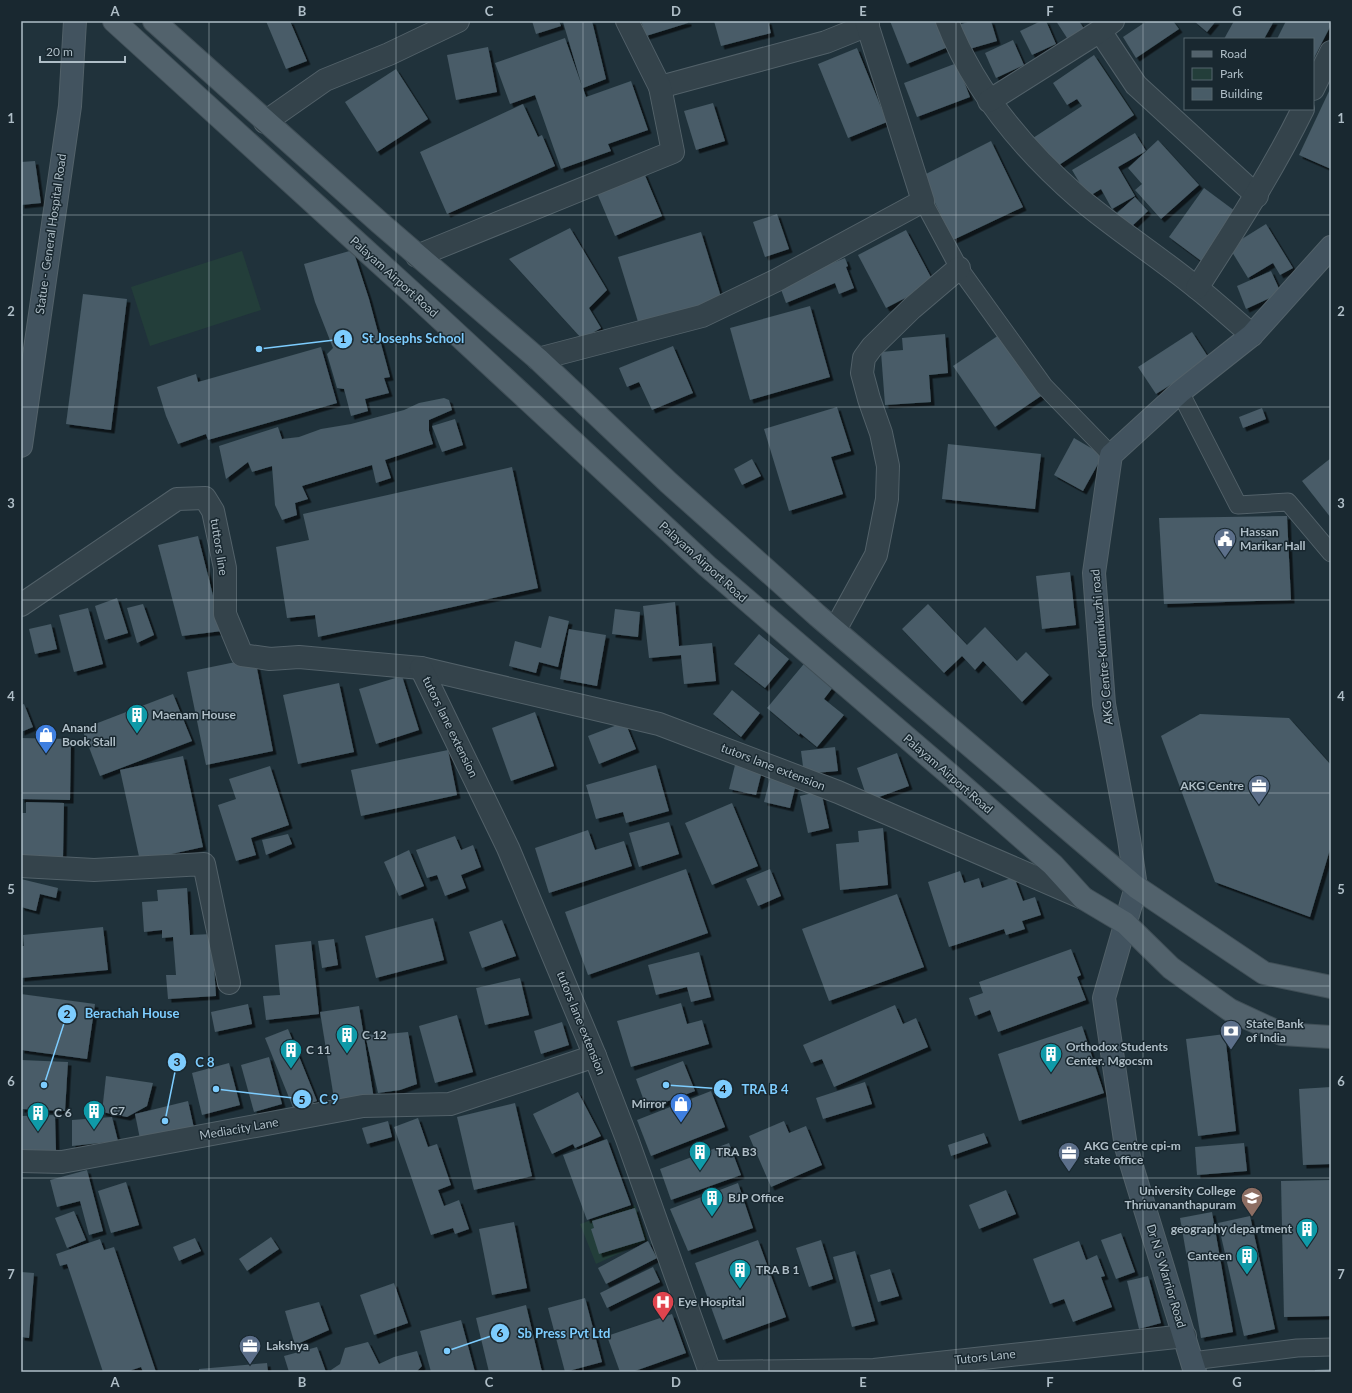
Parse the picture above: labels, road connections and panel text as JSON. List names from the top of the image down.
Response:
{
  "streets": {
    "main road": ["Palayam Airport Road"],
    "street": [
      "Statue - General Hospital Road",
      "tuttors line",
      "AKG Centre-Kunnukuzhi road",
      "tutors lane extension",
      "Mediacity Lane",
      "Dr N S Warrior Road",
      "Tutors Lane"
    ]
  },
  "crossings": [
    ["Palayam Airport Road", "AKG Centre-Kunnukuzhi road"],
    ["Palayam Airport Road", "tutors lane extension"],
    ["Palayam Airport Road", "Dr N S Warrior Road"],
    ["tuttors line", "tutors lane extension"],
    ["AKG Centre-Kunnukuzhi road", "Dr N S Warrior Road"],
    ["tutors lane extension", "Mediacity Lane"],
    ["tutors lane extension", "Tutors Lane"],
    ["Dr N S Warrior Road", "Tutors Lane"]
  ],
  "places": {
    "other": [
      "St Josephs School",
      "Berachah House",
      "TRA B 4",
      "C 9",
      "C 8",
      "Sb Press Pvt Ltd"
    ],
    "public building": ["Hassan Marikar Hall"],
    "building": [
      "Maenam House",
      "C 12",
      "C 11",
      "Orthodox Students Center. Mgocsm",
      "C7",
      "C 6",
      "TRA B3",
      "BJP Office",
      "geography department",
      "Canteen",
      "TRA B 1"
    ],
    "shop": ["Anand Book Stall", "Mirror"],
    "office": ["AKG Centre", "AKG Centre cpi-m state office", "Lakshya"],
    "bank": ["State Bank of India"],
    "school or university": ["University College Thriuvananthapuram"],
    "hospital": ["Eye Hospital"]
  },
  "legend": ["Road", "Park", "Building"],
  "scale_bar": "20 m",
  "grid": {
    "columns": [
      "A",
      "B",
      "C",
      "D",
      "E",
      "F",
      "G"
    ],
    "rows": [
      "1",
      "2",
      "3",
      "4",
      "5",
      "6",
      "7"
    ]
  }
}
